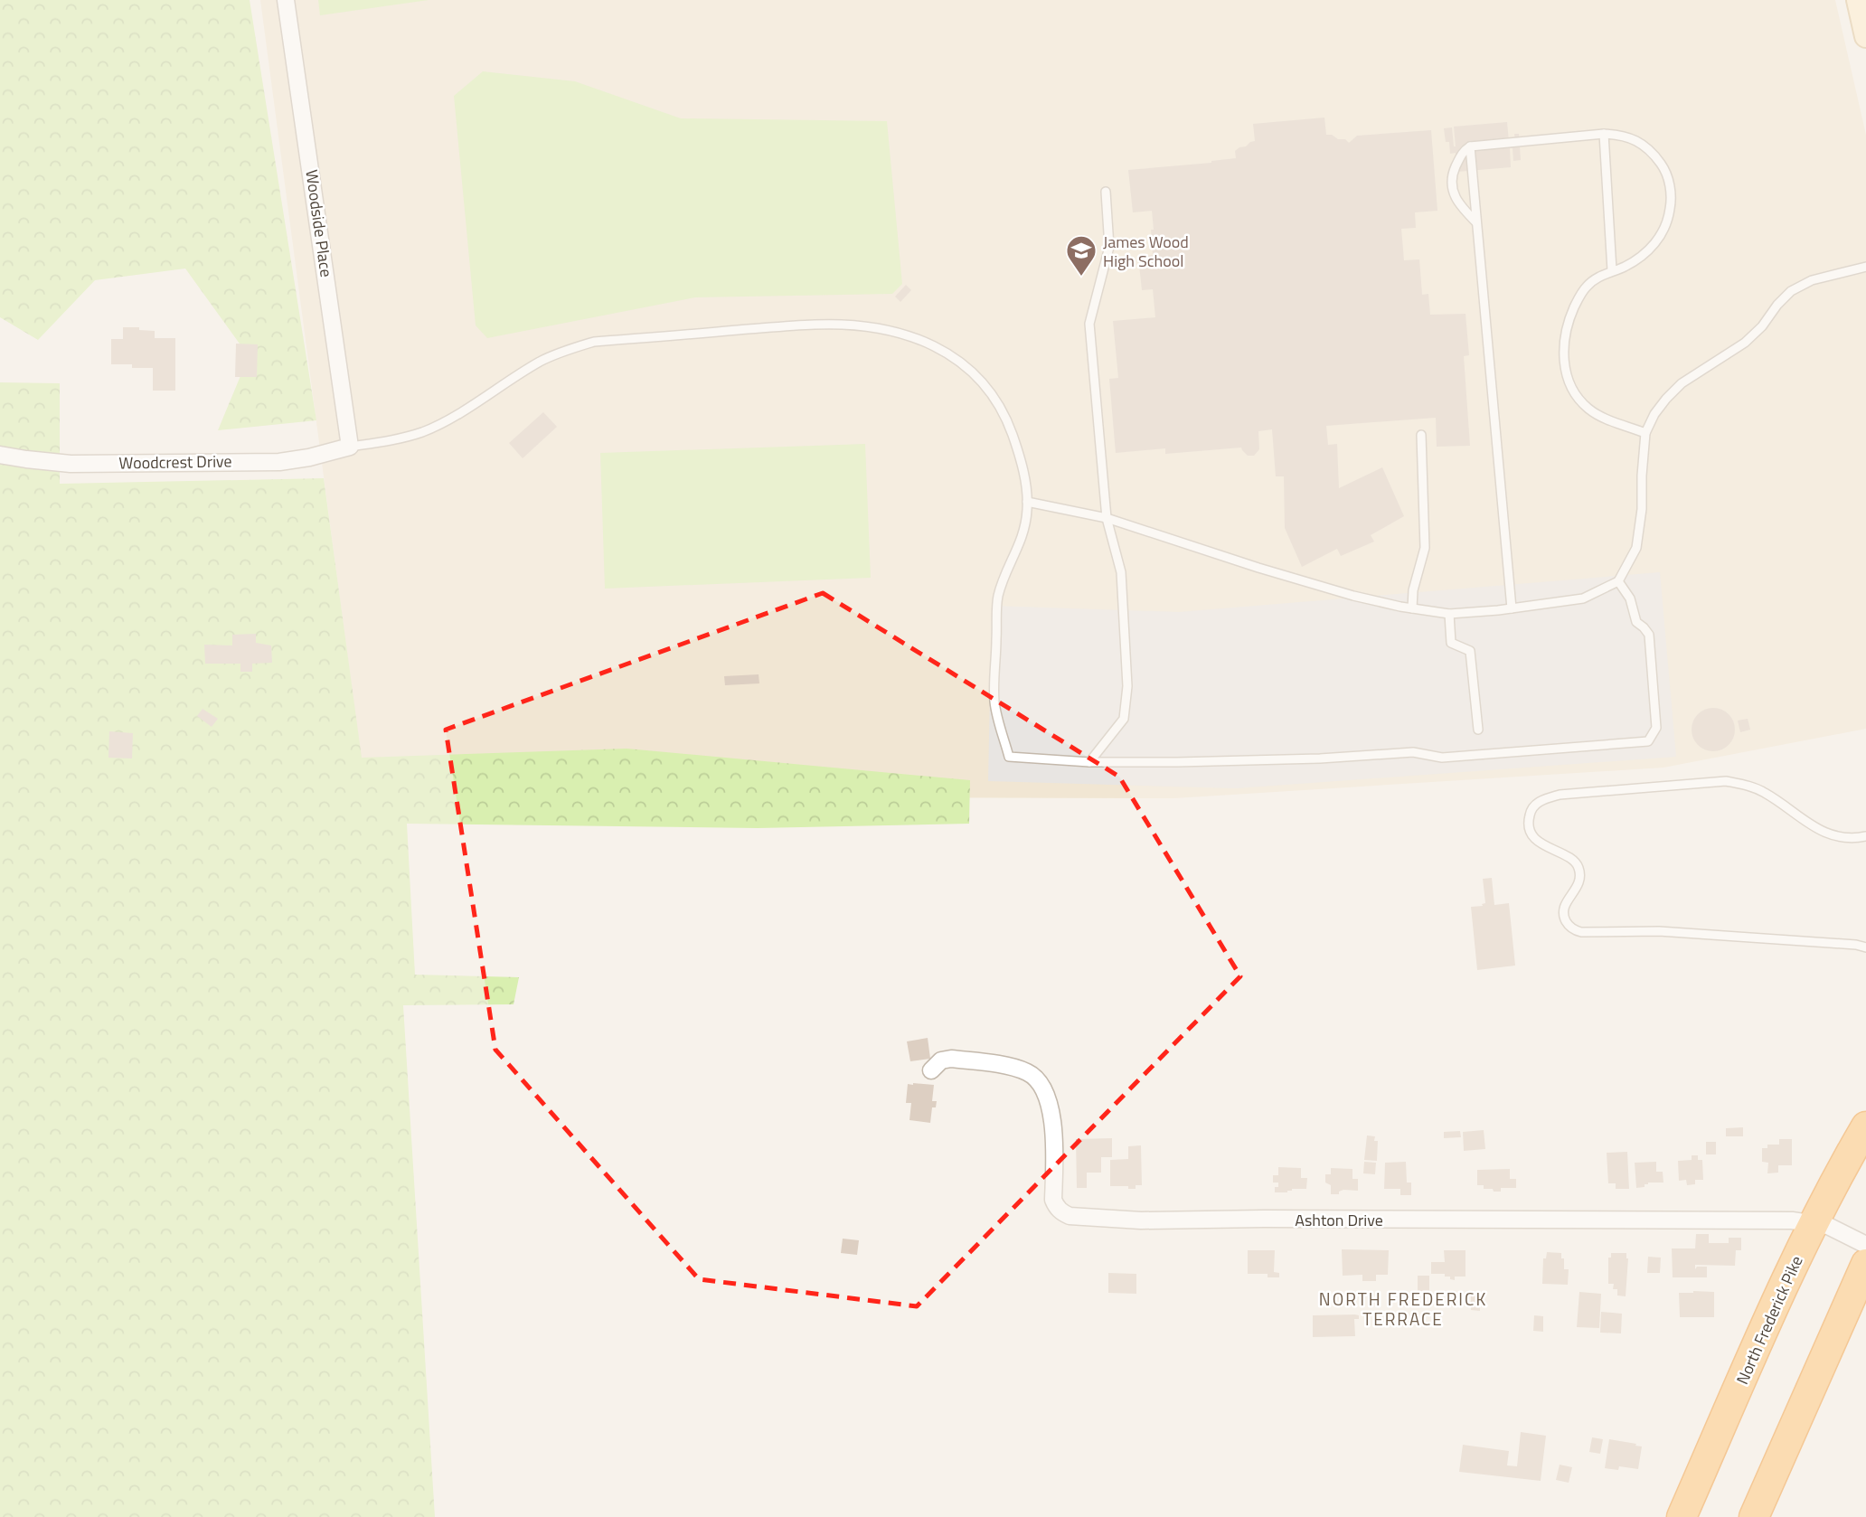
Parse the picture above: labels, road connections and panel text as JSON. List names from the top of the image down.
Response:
{
  "streets": {
    "highway": ["North Frederick Pike"],
    "street": ["Woodside Place", "Woodcrest Drive", "Ashton Drive"]
  },
  "crossings": [
    ["Woodside Place", "Woodcrest Drive"],
    ["Ashton Drive", "North Frederick Pike"]
  ],
  "districts": ["NORTH FREDERICK TERRACE"],
  "places": {
    "school or university": ["James Wood High School"]
  }
}
